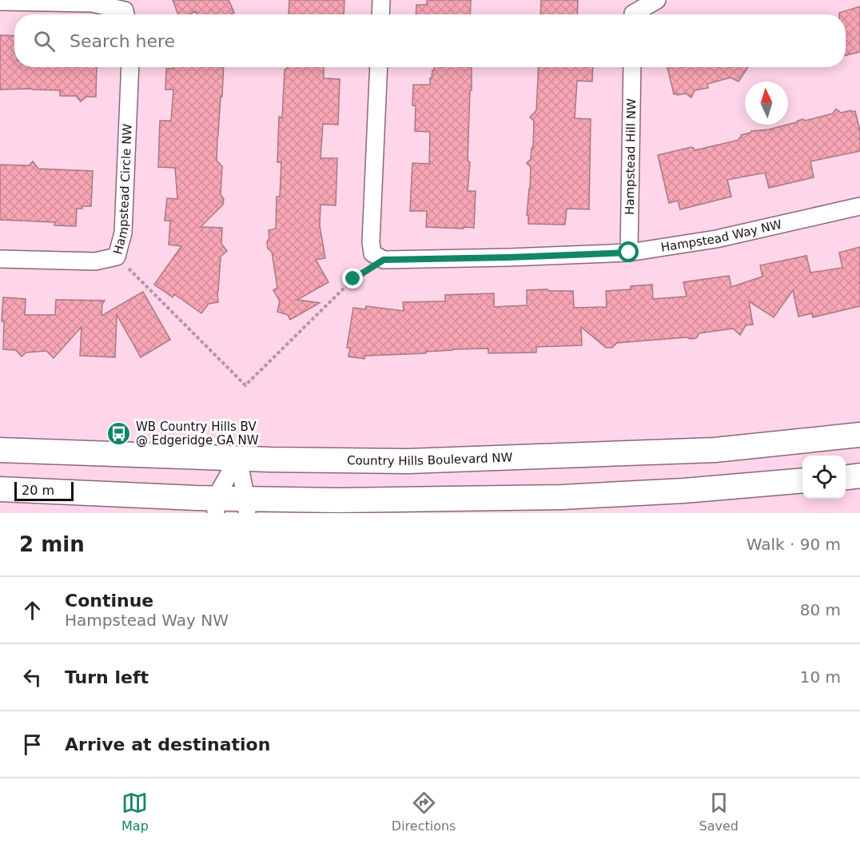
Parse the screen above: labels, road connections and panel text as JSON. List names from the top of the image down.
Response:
{
  "streets": {
    "main road": ["Country Hills Boulevard NW"],
    "street": ["Hampstead Hill NW", "Hampstead Circle NW", "Hampstead Way NW"]
  },
  "crossings": [
    ["Hampstead Hill NW", "Hampstead Way NW"]
  ],
  "places": {
    "bus stop": ["WB Country Hills BV @ Edgeridge GA NW"]
  },
  "scale_bar": "20 m",
  "north": "top",
  "page": {
    "search": "Search here",
    "scale": "20 m",
    "heading": ["2 min", "Walk · 90 m"],
    "list": [
      ["Continue", "Hampstead Way NW", "80 m"],
      ["Turn left", "10 m"],
      "Arrive at destination"
    ],
    "nav": ["Map", "Directions", "Saved"]
  }
}
